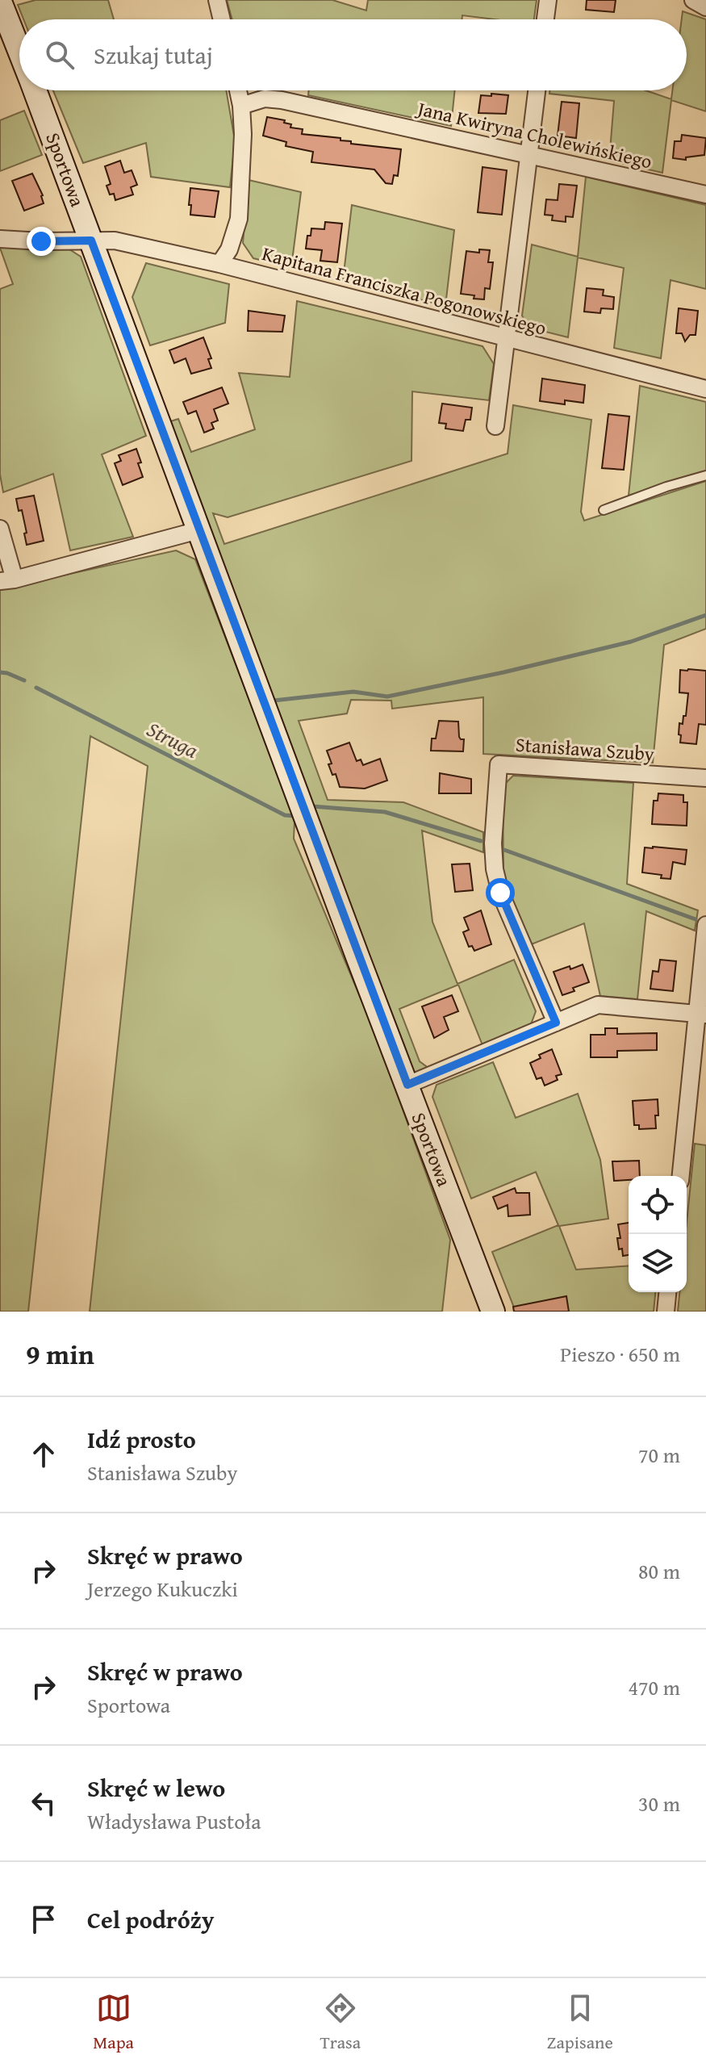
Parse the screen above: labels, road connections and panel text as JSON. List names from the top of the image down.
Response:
{
  "streets": {
    "street": [
      "Jana Kwiryna Cholewińskiego",
      "Sportowa",
      "Kapitana Franciszka Pogonowskiego",
      "Stanisława Szuby"
    ]
  },
  "crossings": [
    ["Sportowa", "Kapitana Franciszka Pogonowskiego"]
  ],
  "water": ["Struga"],
  "page": {
    "search": "Szukaj tutaj",
    "heading": ["9 min", "Pieszo · 650 m"],
    "list": [
      ["Idź prosto", "Stanisława Szuby", "70 m"],
      ["Skręć w prawo", "Jerzego Kukuczki", "80 m"],
      ["Skręć w prawo", "Sportowa", "470 m"],
      ["Skręć w lewo", "Władysława Pustoła", "30 m"],
      "Cel podróży"
    ],
    "nav": ["Mapa", "Trasa", "Zapisane"]
  }
}
